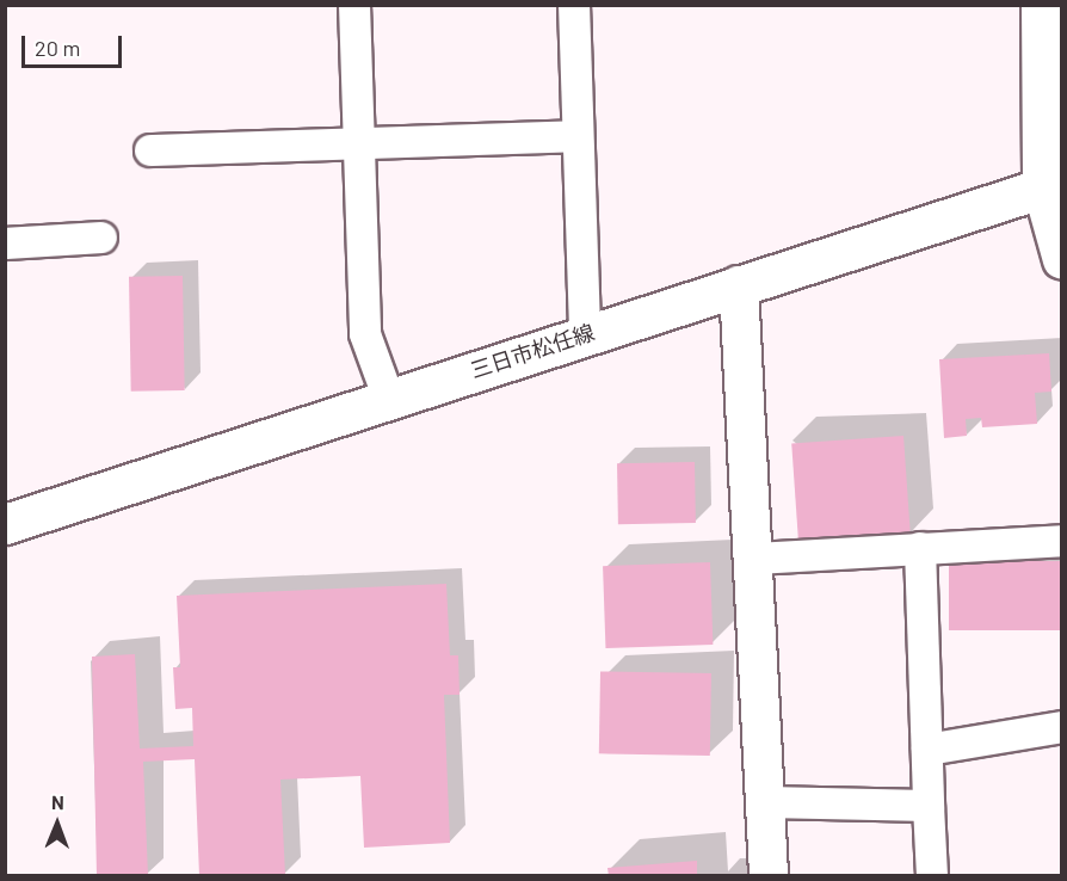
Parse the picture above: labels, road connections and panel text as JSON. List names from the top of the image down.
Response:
{
  "streets": {
    "main road": ["三日市松任線"]
  },
  "scale_bar": "20 m",
  "north": "top"
}
